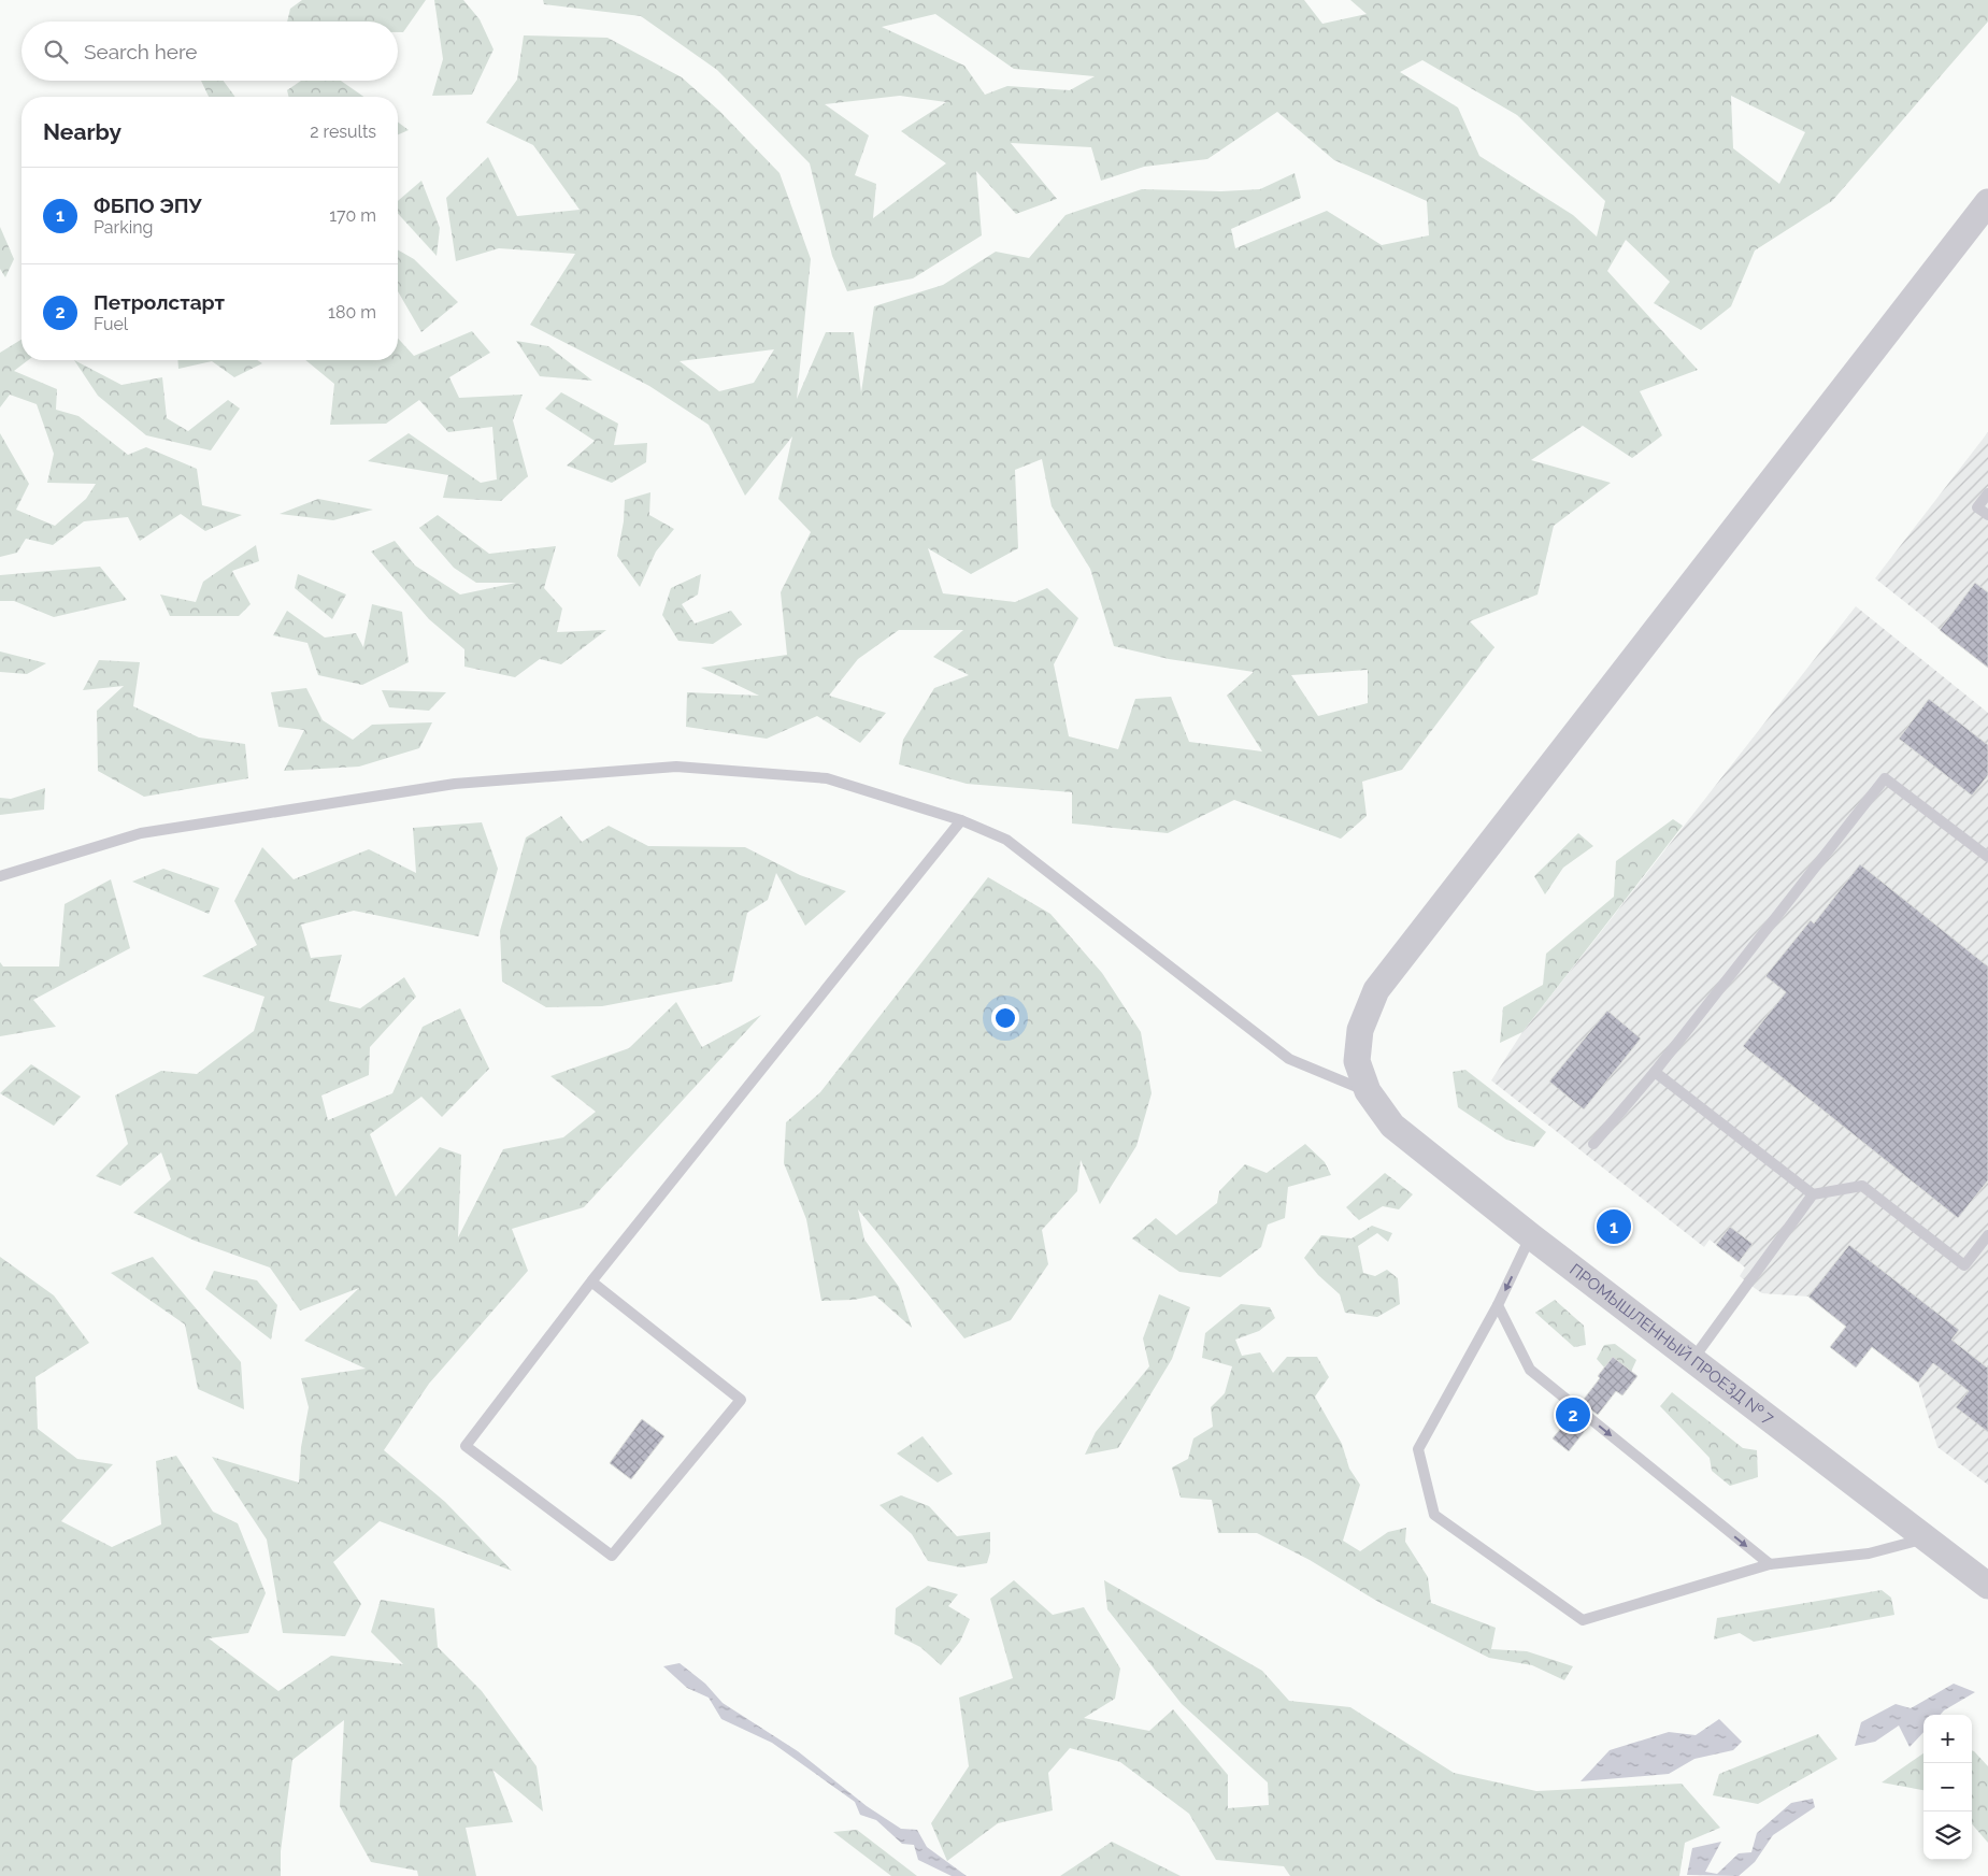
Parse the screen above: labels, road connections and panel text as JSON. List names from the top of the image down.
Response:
{
  "streets": {
    "street": ["ПРОМЫШЛЕННЫЙ ПРОЕЗД № 7"]
  },
  "page": {
    "search": "Search here",
    "heading": ["Nearby", "2 results"],
    "list": [
      {
        "mark": "1",
        "name": "ФБПО ЭПУ",
        "note": "Parking",
        "value": "170 m"
      },
      {
        "mark": "2",
        "name": "Петролстарт",
        "note": "Fuel",
        "value": "180 m"
      }
    ],
    "pins": ["1", "2"],
    "map_buttons": ["+", "−"]
  }
}
